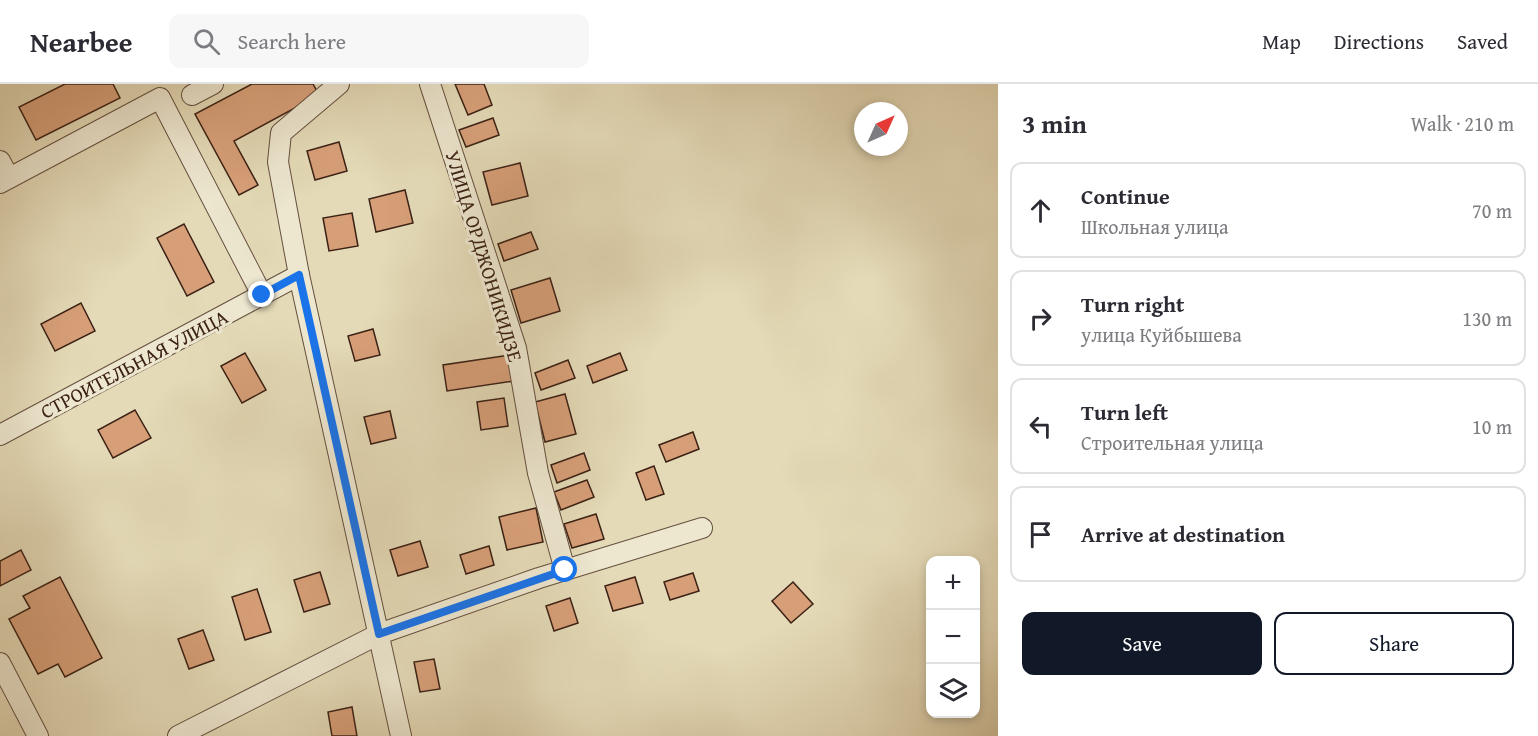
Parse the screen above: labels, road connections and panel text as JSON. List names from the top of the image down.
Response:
{
  "streets": {
    "street": ["УЛИЦА ОРДЖОНИКИДЗЕ", "СТРОИТЕЛЬНАЯ УЛИЦА"]
  },
  "north": "top right",
  "page": {
    "header": "Nearbee",
    "search": "Search here",
    "nav": ["Map", "Directions", "Saved"],
    "heading": ["3 min", "Walk · 210 m"],
    "list": [
      ["Continue", "Школьная улица", "70 m"],
      ["Turn right", "улица Куйбышева", "130 m"],
      ["Turn left", "Строительная улица", "10 m"],
      "Arrive at destination"
    ],
    "map_buttons": ["+", "−"],
    "buttons": ["Save", "Share"]
  }
}
